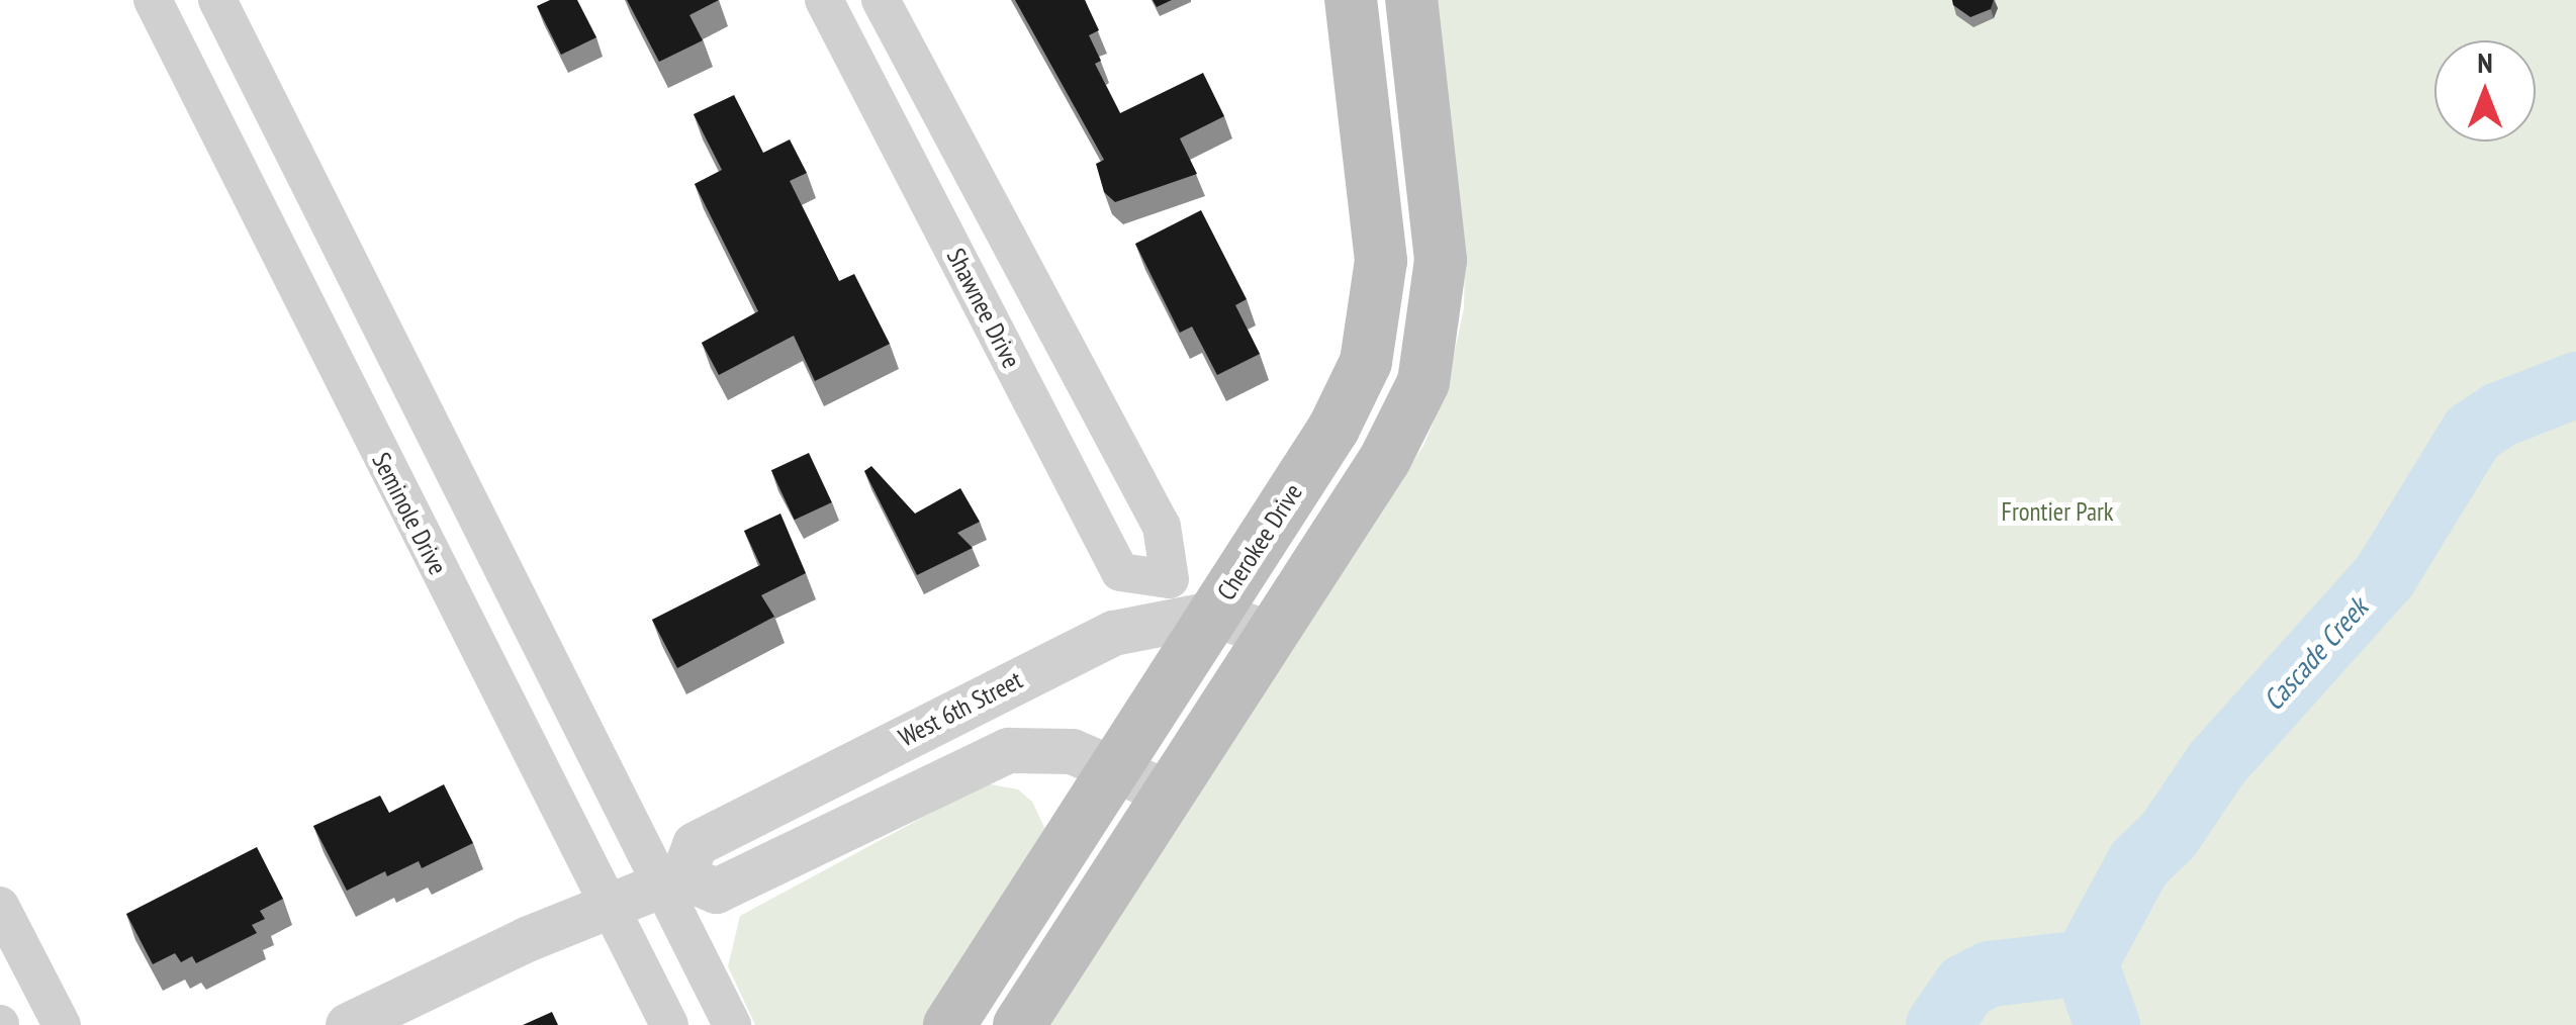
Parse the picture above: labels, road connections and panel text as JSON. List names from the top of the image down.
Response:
{
  "streets": {
    "main road": ["Cherokee Drive"],
    "street": ["Shawnee Drive", "Seminole Drive", "West 6th Street"]
  },
  "crossings": [
    ["Cherokee Drive", "West 6th Street"]
  ],
  "water": ["Cascade Creek"],
  "parks": ["Frontier Park"],
  "north": "top"
}
